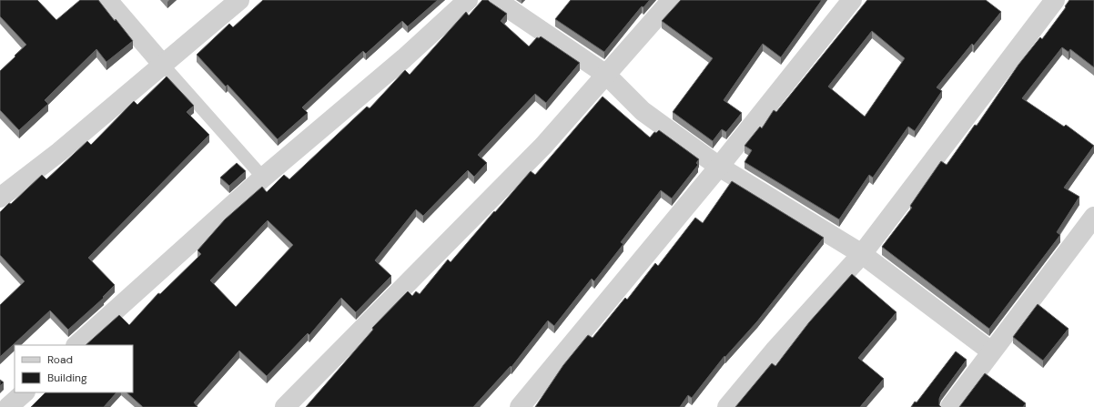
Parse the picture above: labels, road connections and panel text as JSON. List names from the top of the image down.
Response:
{
  "legend": ["Road", "Building"]
}
